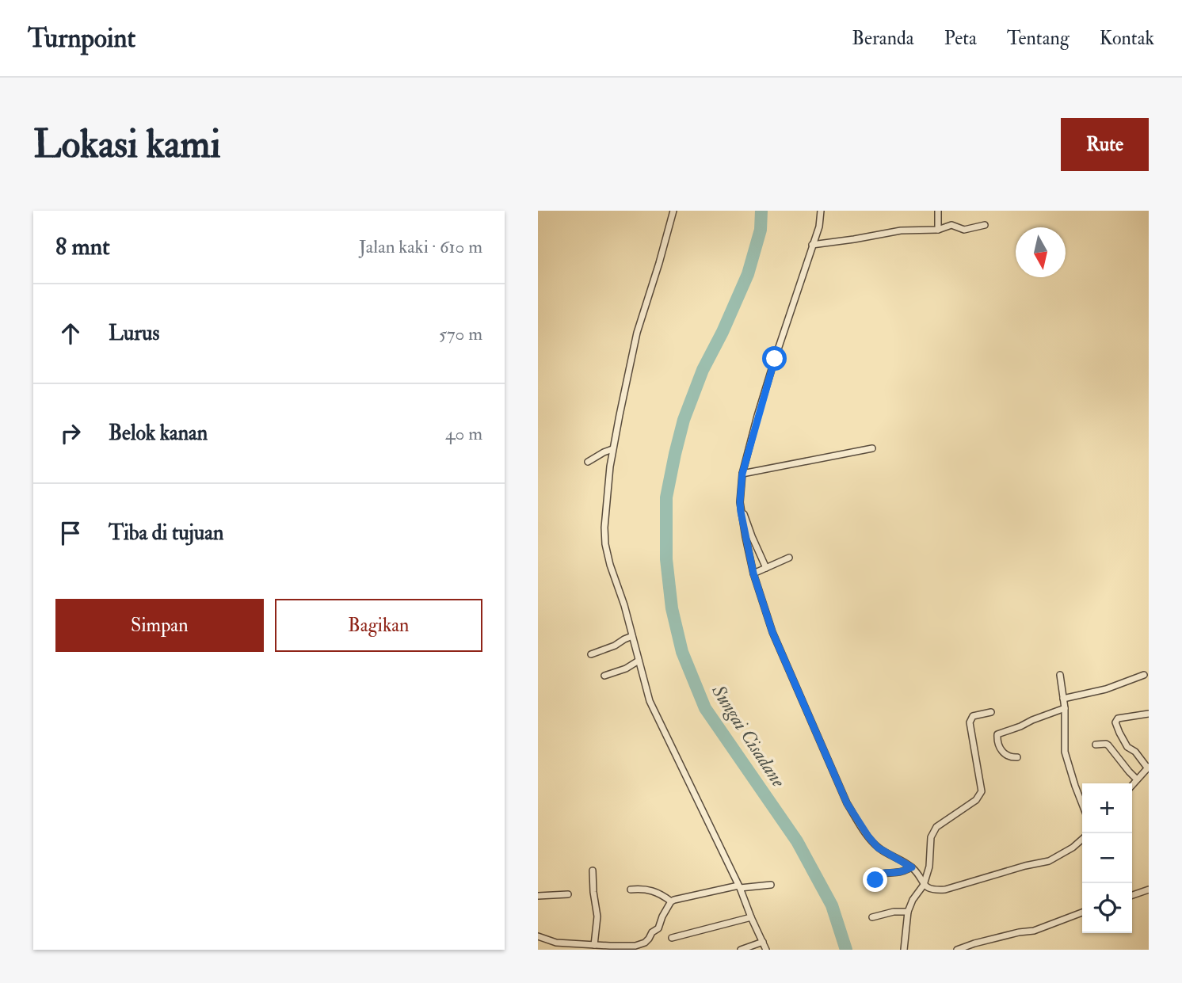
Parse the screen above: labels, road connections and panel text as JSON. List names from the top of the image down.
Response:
{
  "water": ["Sungai Cisadane"],
  "north": "bottom",
  "page": {
    "header": "Turnpoint",
    "nav": [
      "Beranda",
      "Peta",
      "Tentang",
      "Kontak"
    ],
    "buttons": [
      "Rute",
      ["Simpan", "Bagikan"]
    ],
    "title": "Lokasi kami",
    "heading": ["8 mnt", "Jalan kaki · 610 m"],
    "list": [
      ["Lurus", "570 m"],
      ["Belok kanan", "40 m"],
      "Tiba di tujuan"
    ],
    "map_buttons": ["+", "−"]
  }
}
